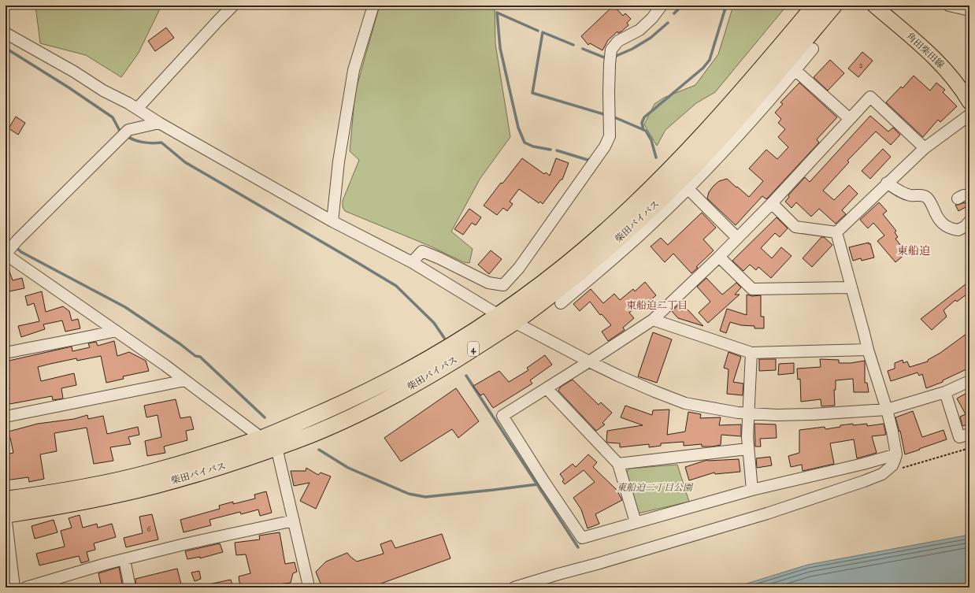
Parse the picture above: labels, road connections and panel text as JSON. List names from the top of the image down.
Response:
{
  "streets": {
    "highway": ["柴田バイパス", "4"],
    "main road": ["角田柴田線"]
  },
  "districts": ["東船迫", "東船迫二丁目"],
  "parks": ["東船迫二丁目公園"],
  "house_numbers": ["2", "6"]
}
